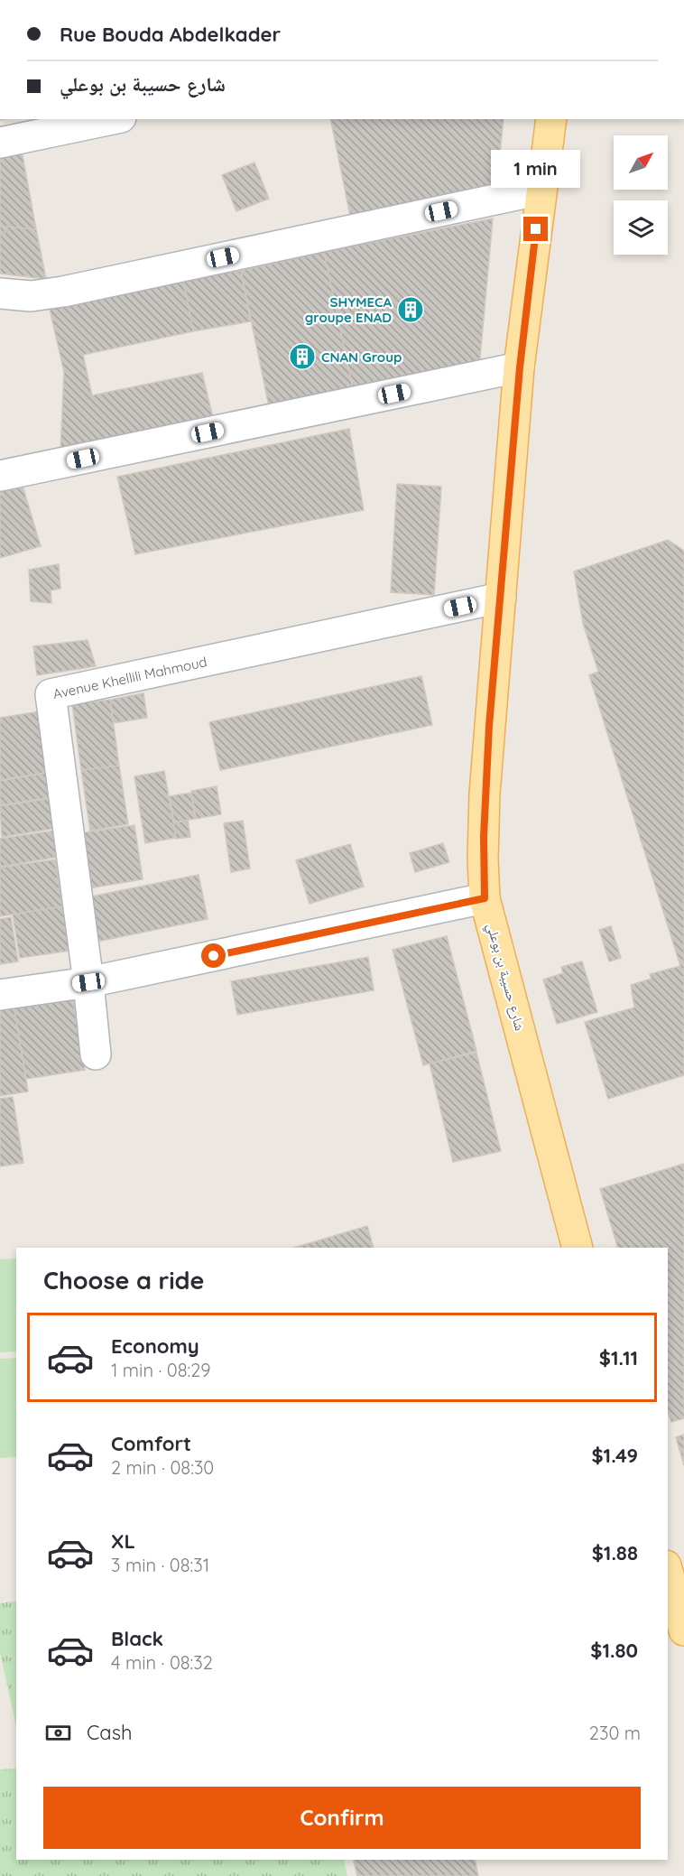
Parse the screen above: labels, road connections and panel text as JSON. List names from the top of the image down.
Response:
{
  "streets": {
    "main road": ["شارع حسيبة بن بوعلي"],
    "street": ["Avenue Khellili Mahmoud"]
  },
  "crossings": [
    ["Avenue Khellili Mahmoud", "شارع حسيبة بن بوعلي"]
  ],
  "places": {
    "building": ["SHYMECA groupe ENAD", "CNAN Group"]
  },
  "north": "top right",
  "page": {
    "banner": ["Rue Bouda Abdelkader", "شارع حسيبة بن بوعلي"],
    "bubble": "1 min",
    "heading": "Choose a ride",
    "list": [
      {
        "name": "Economy",
        "note": "1 min · 08:29",
        "value": "$1.11"
      },
      {
        "name": "Comfort",
        "note": "2 min · 08:30",
        "value": "$1.49"
      },
      {
        "name": "XL",
        "note": "3 min · 08:31",
        "value": "$1.88"
      },
      {
        "name": "Black",
        "note": "4 min · 08:32",
        "value": "$1.80"
      }
    ],
    "pay": ["Cash", "230 m"],
    "buttons": "Confirm"
  }
}
